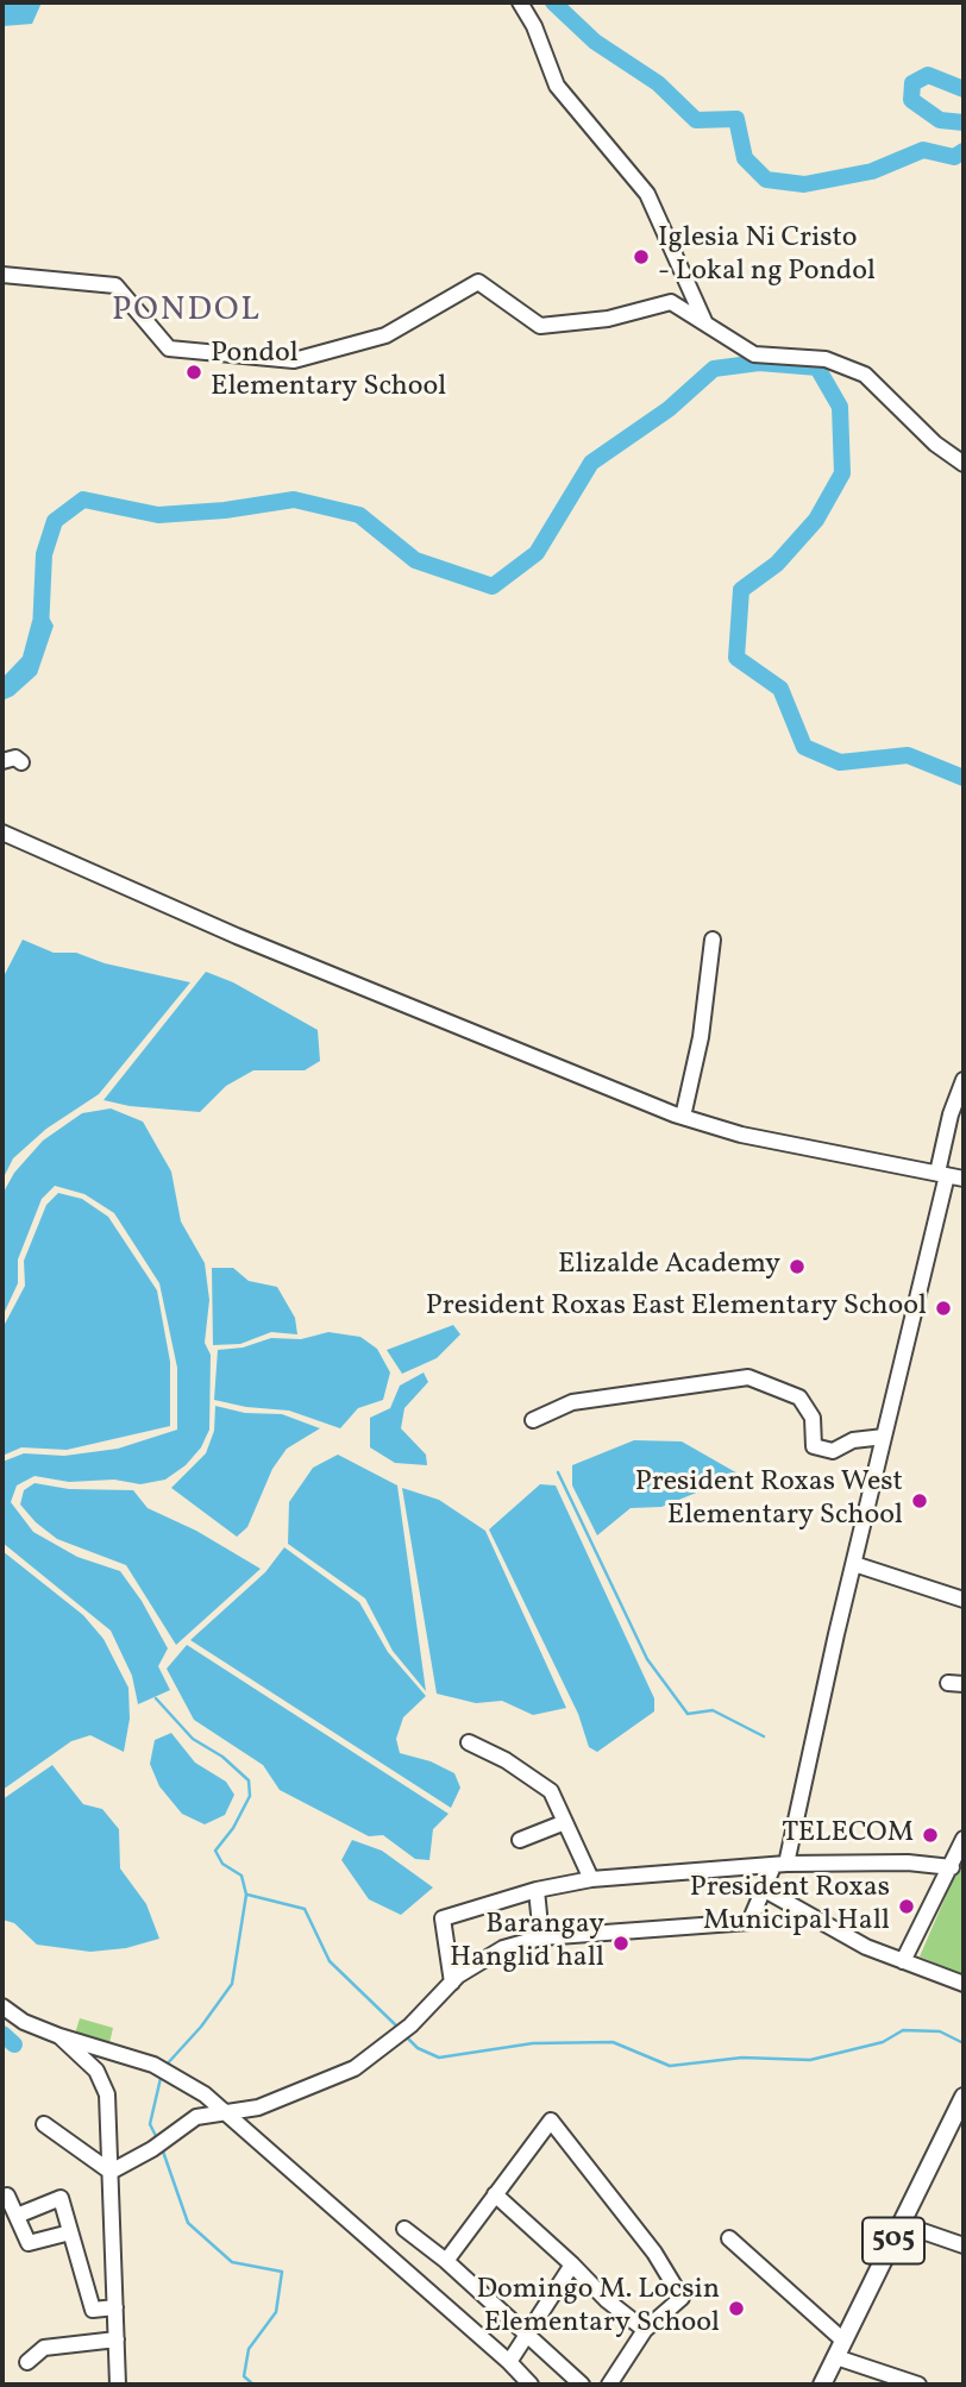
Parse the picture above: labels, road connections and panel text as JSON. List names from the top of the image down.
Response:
{
  "streets": {
    "main road": ["505"]
  },
  "districts": ["PONDOL"],
  "places": [
    "Iglesia Ni Cristo - Lokal ng Pondol",
    "Pondol Elementary School",
    "Elizalde Academy",
    "President Roxas East Elementary School",
    "President Roxas West Elementary School",
    "TELECOM",
    "President Roxas Municipal Hall",
    "Barangay Hanglid hall",
    "Domingo M. Locsin Elementary School"
  ]
}
